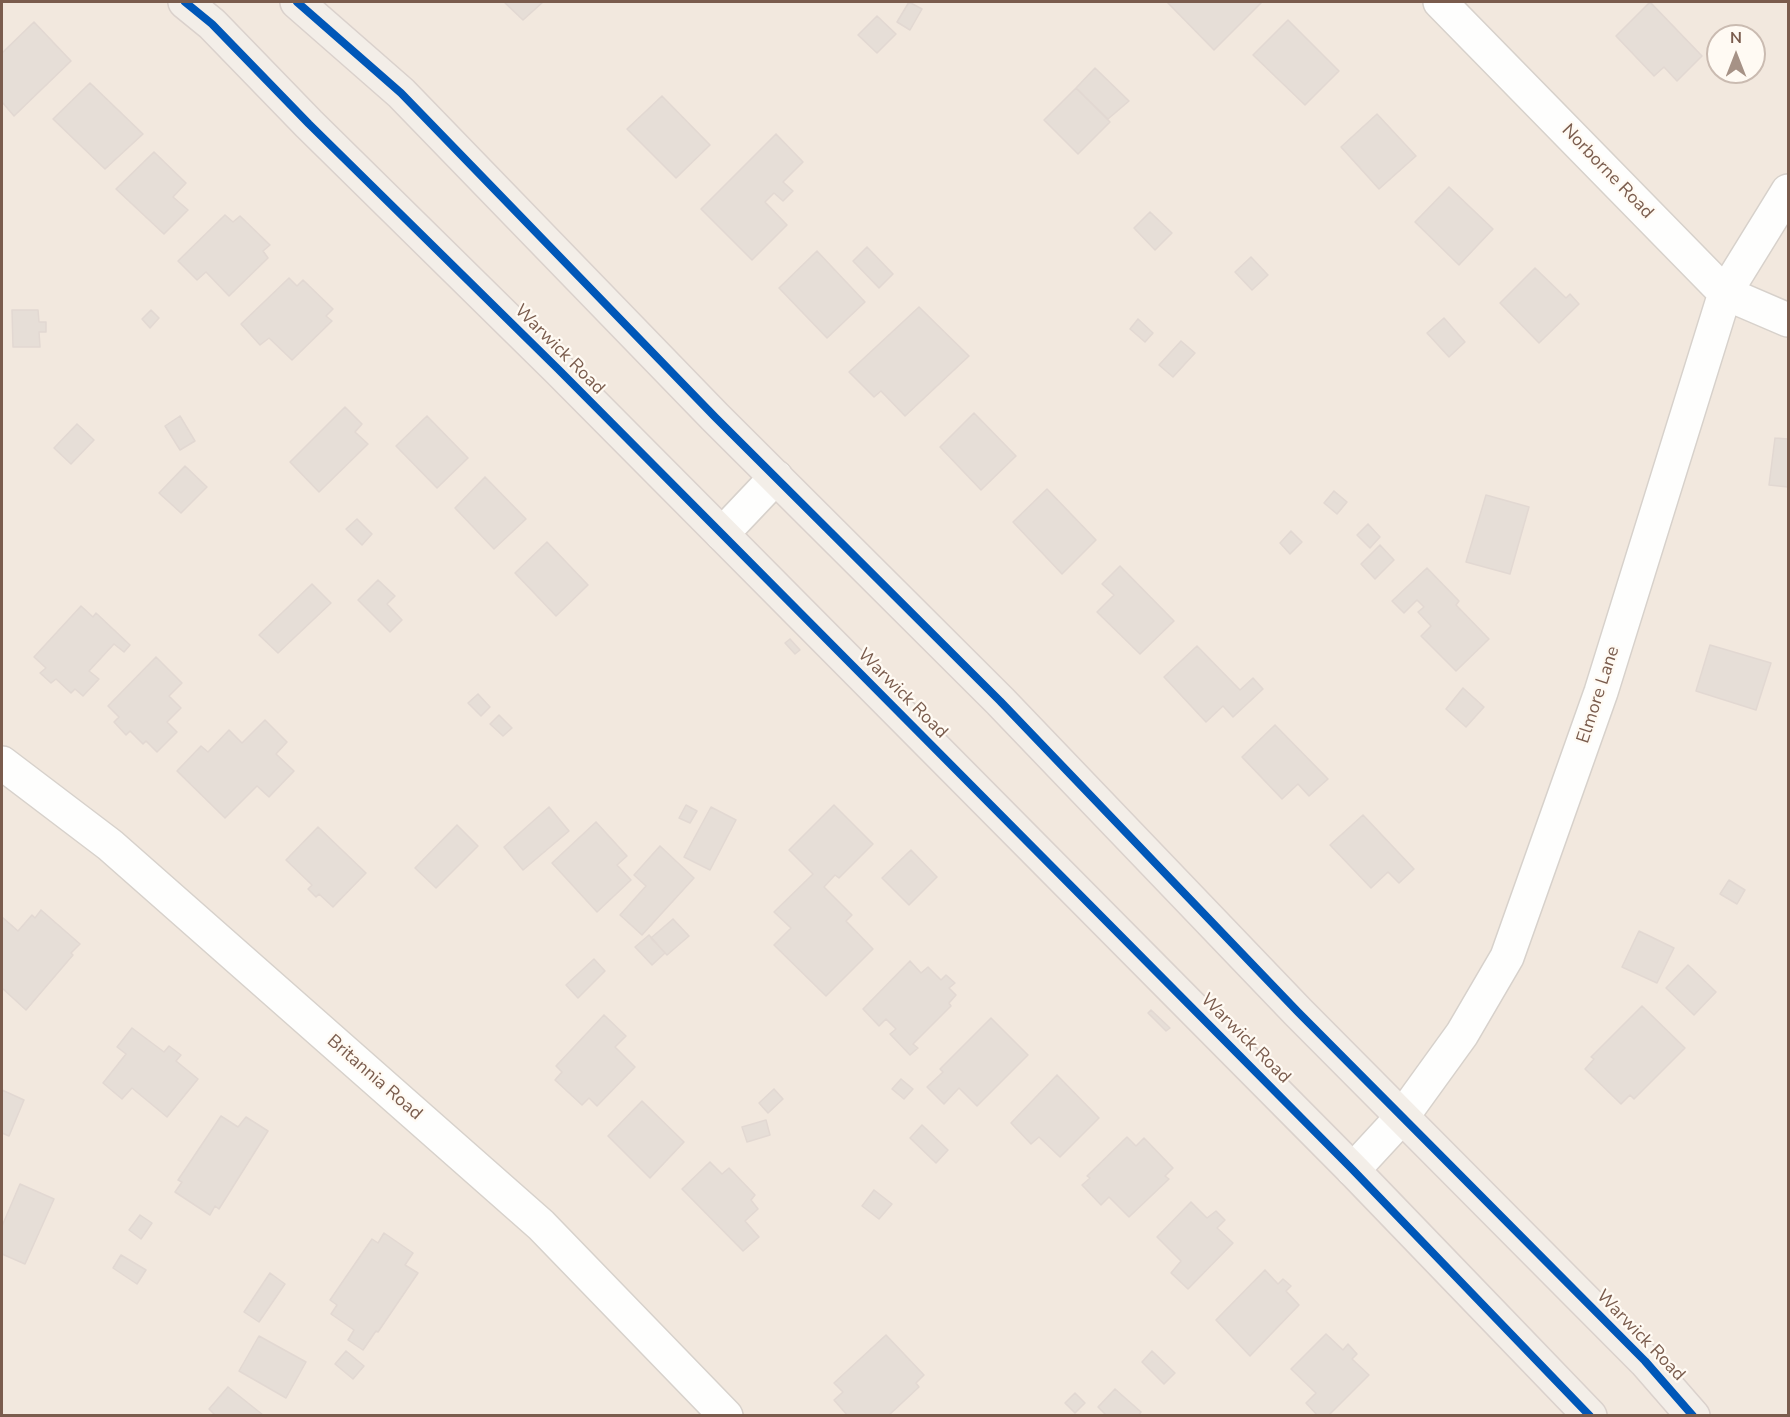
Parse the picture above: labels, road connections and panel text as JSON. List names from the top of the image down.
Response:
{
  "streets": {
    "main road": ["Warwick Road"],
    "street": ["Norborne Road", "Elmore Lane", "Britannia Road"]
  },
  "crossings": [
    ["Norborne Road", "Elmore Lane"],
    ["Warwick Road", "Elmore Lane"]
  ],
  "north": "top"
}
